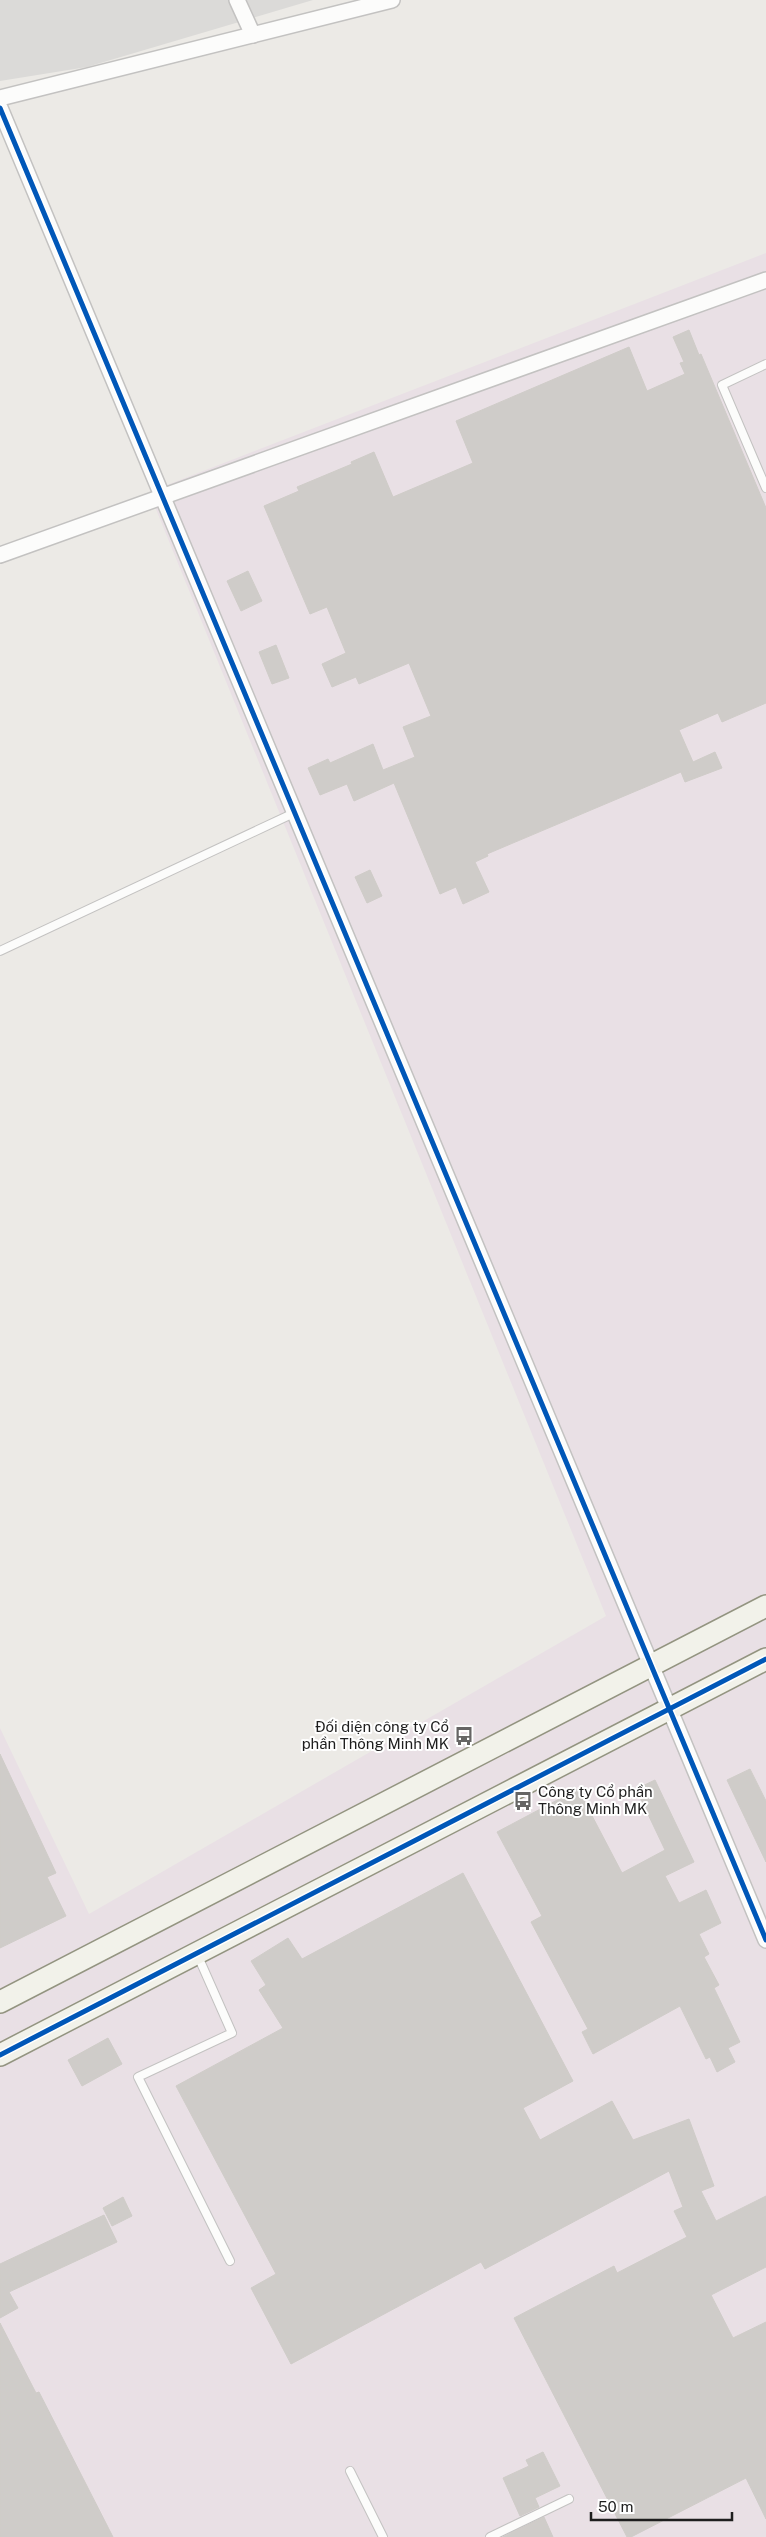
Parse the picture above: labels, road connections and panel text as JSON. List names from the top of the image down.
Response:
{
  "places": {
    "bus stop": ["Đối diện công ty Cổ phần Thông Minh MK", "Công ty Cổ phần Thông Minh MK"]
  },
  "scale_bar": "50 m"
}
